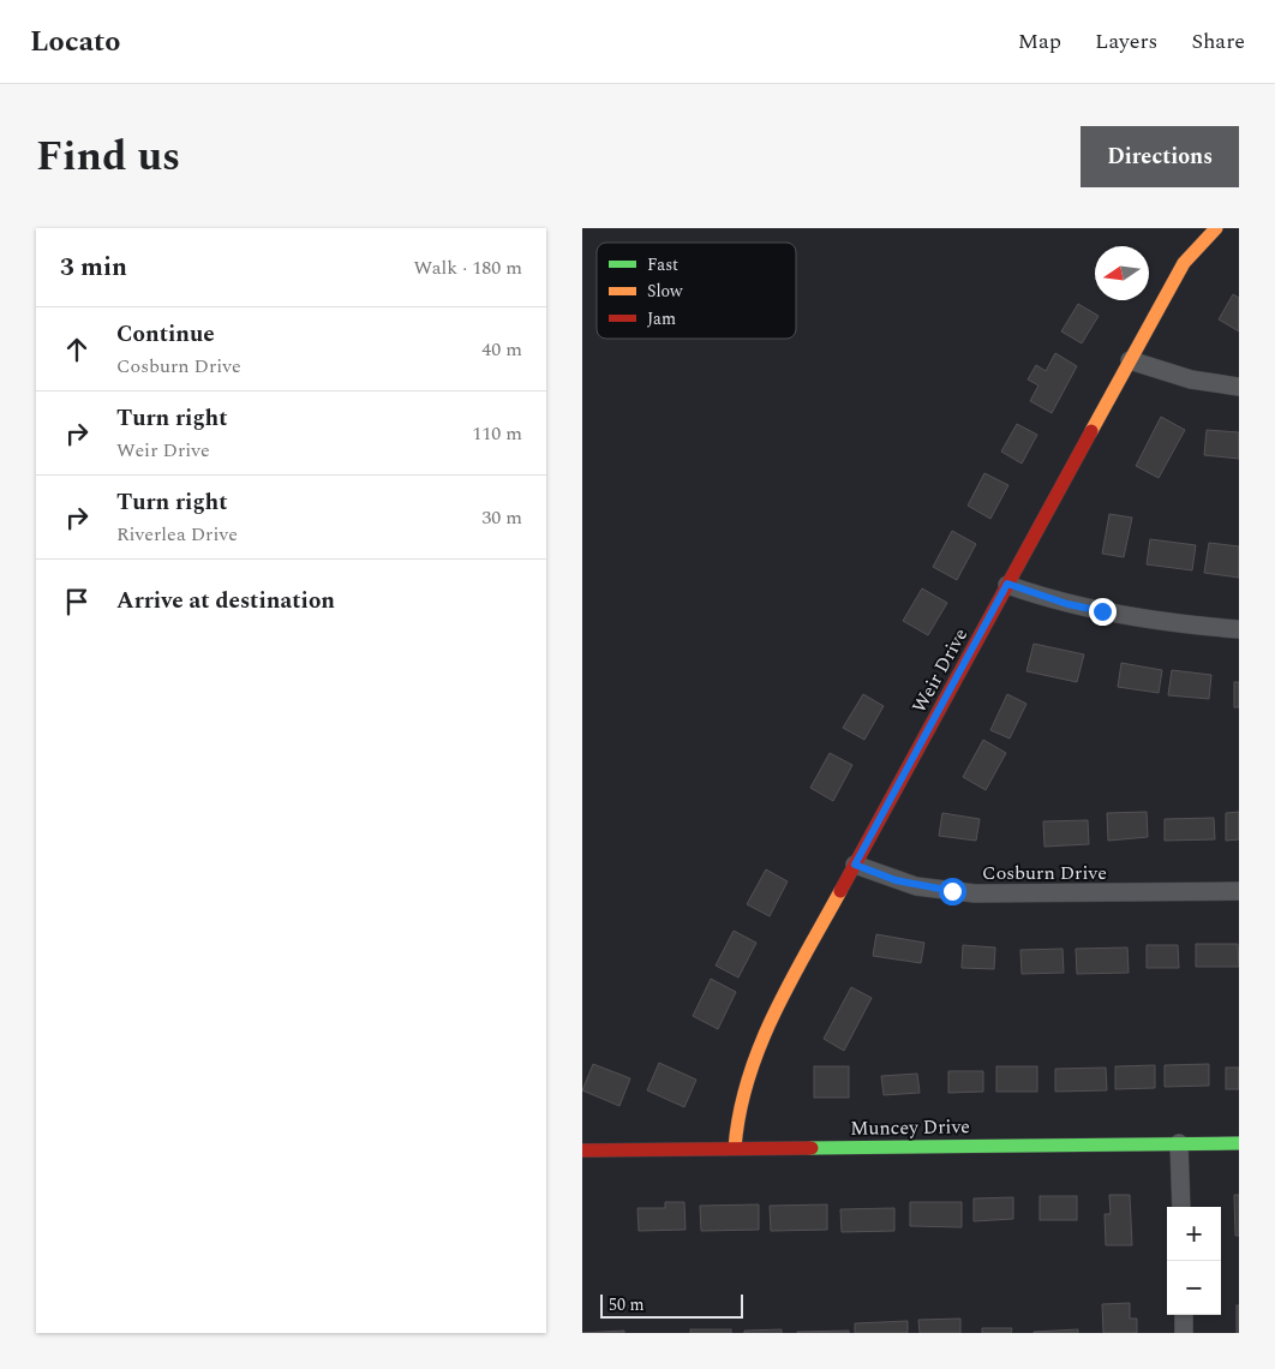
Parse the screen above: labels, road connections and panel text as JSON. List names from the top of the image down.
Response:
{
  "streets": {
    "street": ["Weir Drive", "Cosburn Drive", "Muncey Drive"]
  },
  "crossings": [
    ["Weir Drive", "Cosburn Drive"],
    ["Weir Drive", "Muncey Drive"]
  ],
  "legend": ["Fast", "Slow", "Jam"],
  "scale_bar": "50 m",
  "north": "left",
  "page": {
    "header": "Locato",
    "nav": ["Map", "Layers", "Share"],
    "title": "Find us",
    "buttons": "Directions",
    "heading": ["3 min", "Walk · 180 m"],
    "list": [
      ["Continue", "Cosburn Drive", "40 m"],
      ["Turn right", "Weir Drive", "110 m"],
      ["Turn right", "Riverlea Drive", "30 m"],
      "Arrive at destination"
    ],
    "map_buttons": ["+", "−"],
    "scale": "50 m"
  }
}
